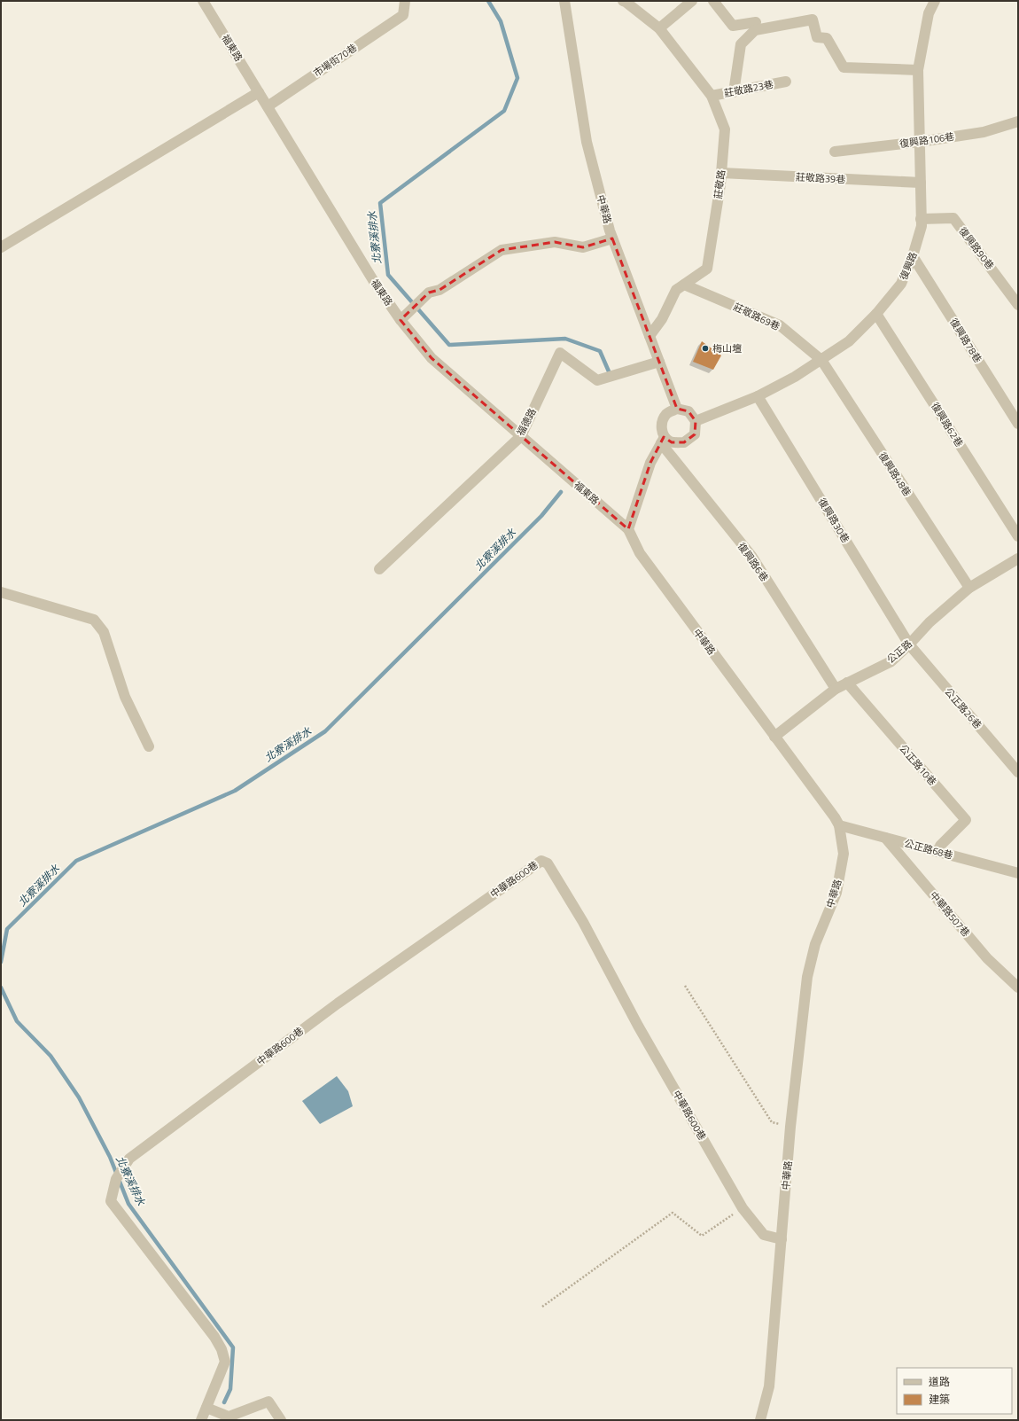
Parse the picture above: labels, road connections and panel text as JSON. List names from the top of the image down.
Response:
{
  "streets": {
    "street": [
      "福東路",
      "市場街70巷",
      "莊敬路23巷",
      "復興路106巷",
      "莊敬路39巷",
      "莊敬路",
      "中華路",
      "復興路90巷",
      "復興路",
      "莊敬路69巷",
      "復興路78巷",
      "福德路",
      "復興路62巷",
      "復興路48巷",
      "復興路30巷",
      "復興路6巷",
      "公正路",
      "公正路26巷",
      "公正路10巷",
      "公正路68巷",
      "中華路600巷",
      "中華路507巷"
    ]
  },
  "crossings": [
    ["福東路", "市場街70巷"],
    ["福東路", "中華路"],
    ["福東路", "福德路"],
    ["莊敬路23巷", "莊敬路"],
    ["復興路106巷", "復興路"],
    ["莊敬路39巷", "莊敬路"],
    ["莊敬路39巷", "復興路"],
    ["莊敬路", "中華路"],
    ["莊敬路", "莊敬路69巷"],
    ["中華路", "復興路"],
    ["中華路", "福德路"],
    ["中華路", "復興路6巷"],
    ["中華路", "公正路"],
    ["中華路", "公正路68巷"],
    ["中華路", "中華路600巷"],
    ["復興路90巷", "復興路"],
    ["復興路", "莊敬路69巷"],
    ["復興路", "復興路78巷"],
    ["復興路", "復興路62巷"],
    ["復興路", "復興路48巷"],
    ["復興路", "復興路30巷"],
    ["復興路", "復興路6巷"],
    ["莊敬路69巷", "復興路48巷"],
    ["復興路48巷", "公正路"],
    ["復興路30巷", "公正路"],
    ["復興路30巷", "公正路26巷"],
    ["復興路6巷", "公正路"],
    ["公正路", "公正路26巷"],
    ["公正路", "公正路10巷"],
    ["公正路68巷", "中華路507巷"]
  ],
  "water": ["北寮溪排水"],
  "places": ["梅山壇"],
  "legend": ["道路", "建築"]
}
